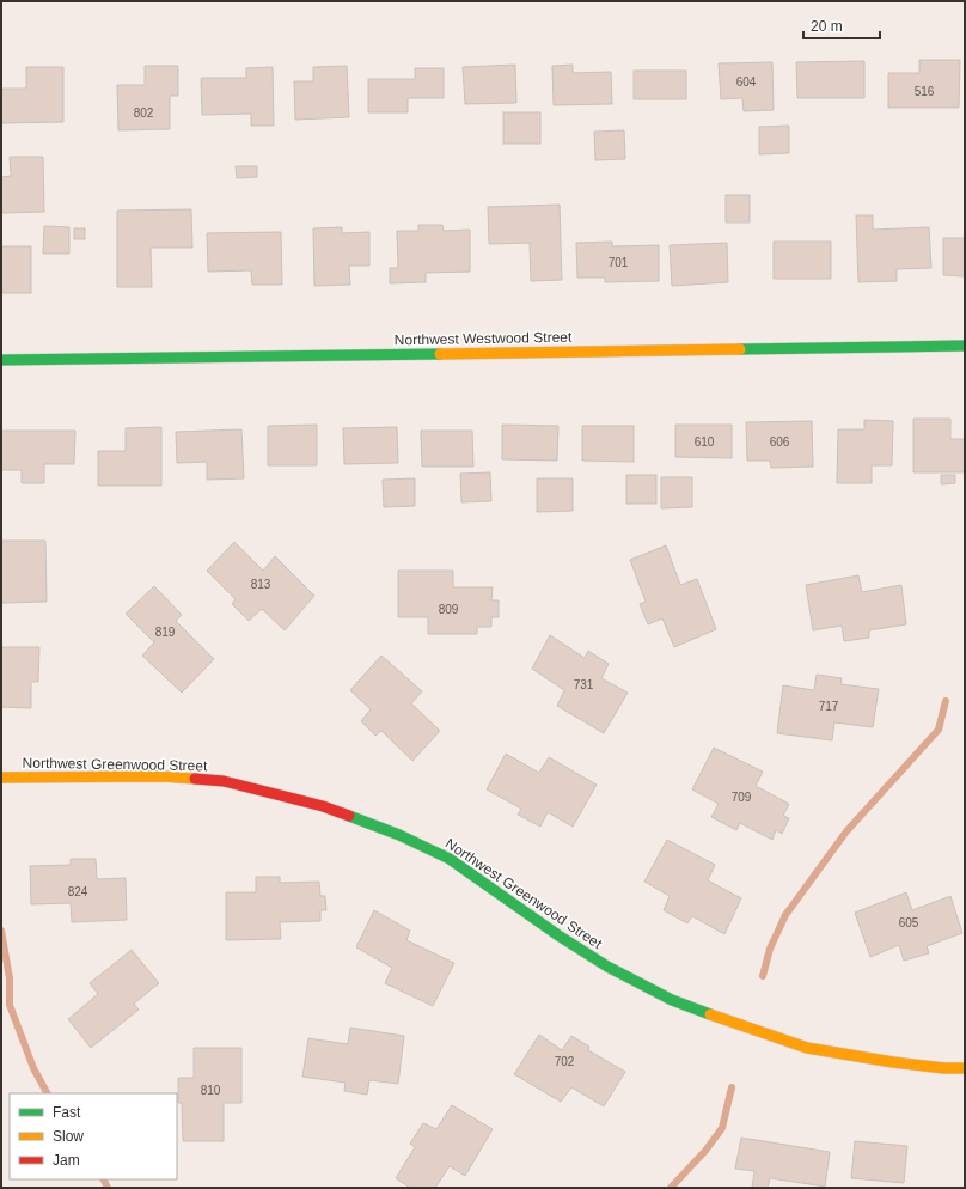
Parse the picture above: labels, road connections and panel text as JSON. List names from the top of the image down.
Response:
{
  "streets": {
    "street": ["Northwest Westwood Street", "Northwest Greenwood Street"]
  },
  "house_numbers": [
    "604",
    "516",
    "802",
    "701",
    "610",
    "606",
    "813",
    "809",
    "819",
    "731",
    "717",
    "709",
    "824",
    "605",
    "702",
    "810"
  ],
  "legend": ["Fast", "Slow", "Jam"],
  "scale_bar": "20 m"
}
